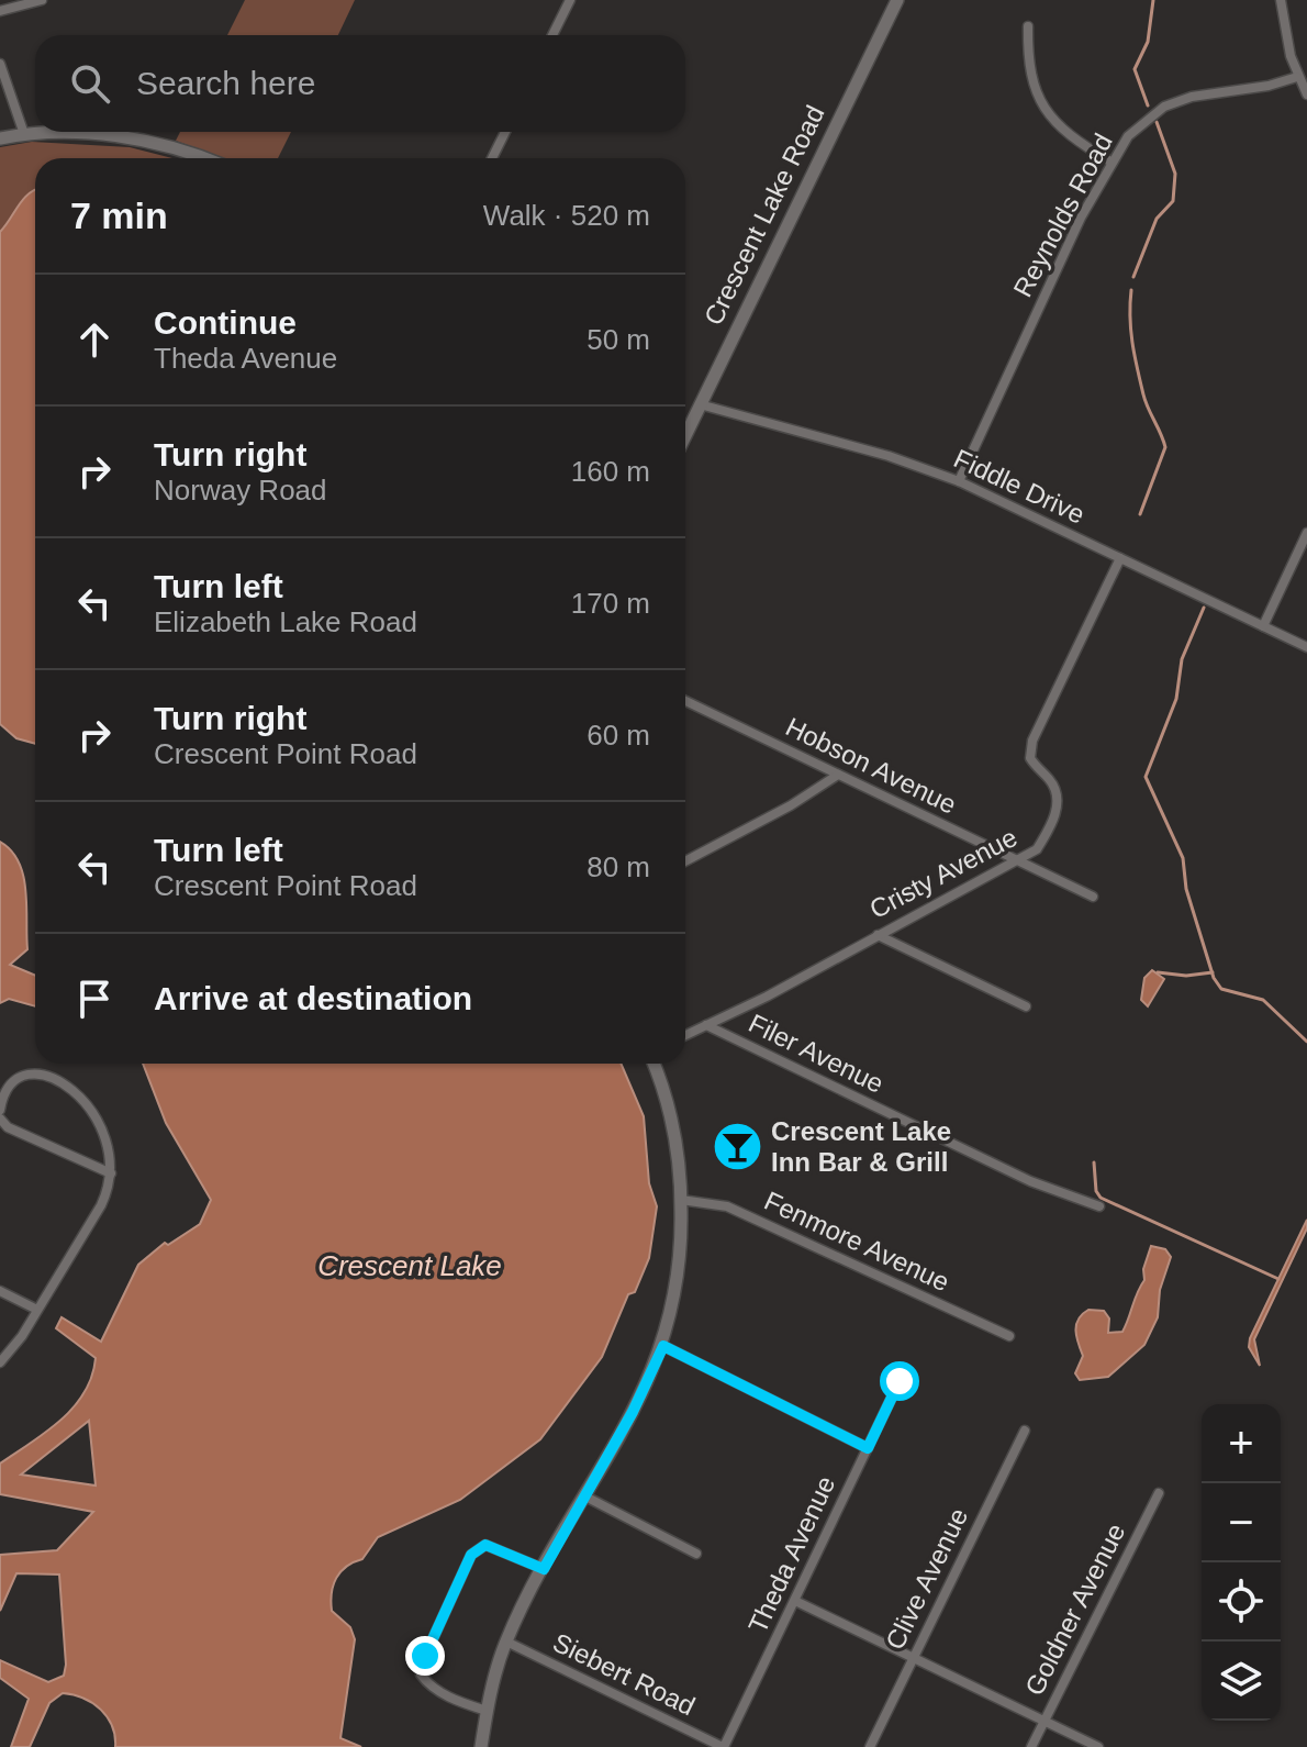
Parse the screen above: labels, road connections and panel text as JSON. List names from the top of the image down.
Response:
{
  "streets": {
    "street": [
      "Crescent Lake Road",
      "Reynolds Road",
      "Fiddle Drive",
      "Hobson Avenue",
      "Cristy Avenue",
      "Filer Avenue",
      "Fenmore Avenue",
      "Theda Avenue",
      "Clive Avenue",
      "Goldner Avenue",
      "Siebert Road"
    ]
  },
  "crossings": [
    ["Crescent Lake Road", "Fiddle Drive"],
    ["Reynolds Road", "Fiddle Drive"],
    ["Fiddle Drive", "Cristy Avenue"],
    ["Hobson Avenue", "Cristy Avenue"],
    ["Cristy Avenue", "Filer Avenue"],
    ["Theda Avenue", "Siebert Road"]
  ],
  "water": ["Crescent Lake"],
  "places": {
    "bar": ["Crescent Lake Inn Bar & Grill"]
  },
  "page": {
    "search": "Search here",
    "heading": ["7 min", "Walk · 520 m"],
    "list": [
      ["Continue", "Theda Avenue", "50 m"],
      ["Turn right", "Norway Road", "160 m"],
      ["Turn left", "Elizabeth Lake Road", "170 m"],
      ["Turn right", "Crescent Point Road", "60 m"],
      ["Turn left", "Crescent Point Road", "80 m"],
      "Arrive at destination"
    ],
    "map_buttons": ["+", "−"]
  }
}
